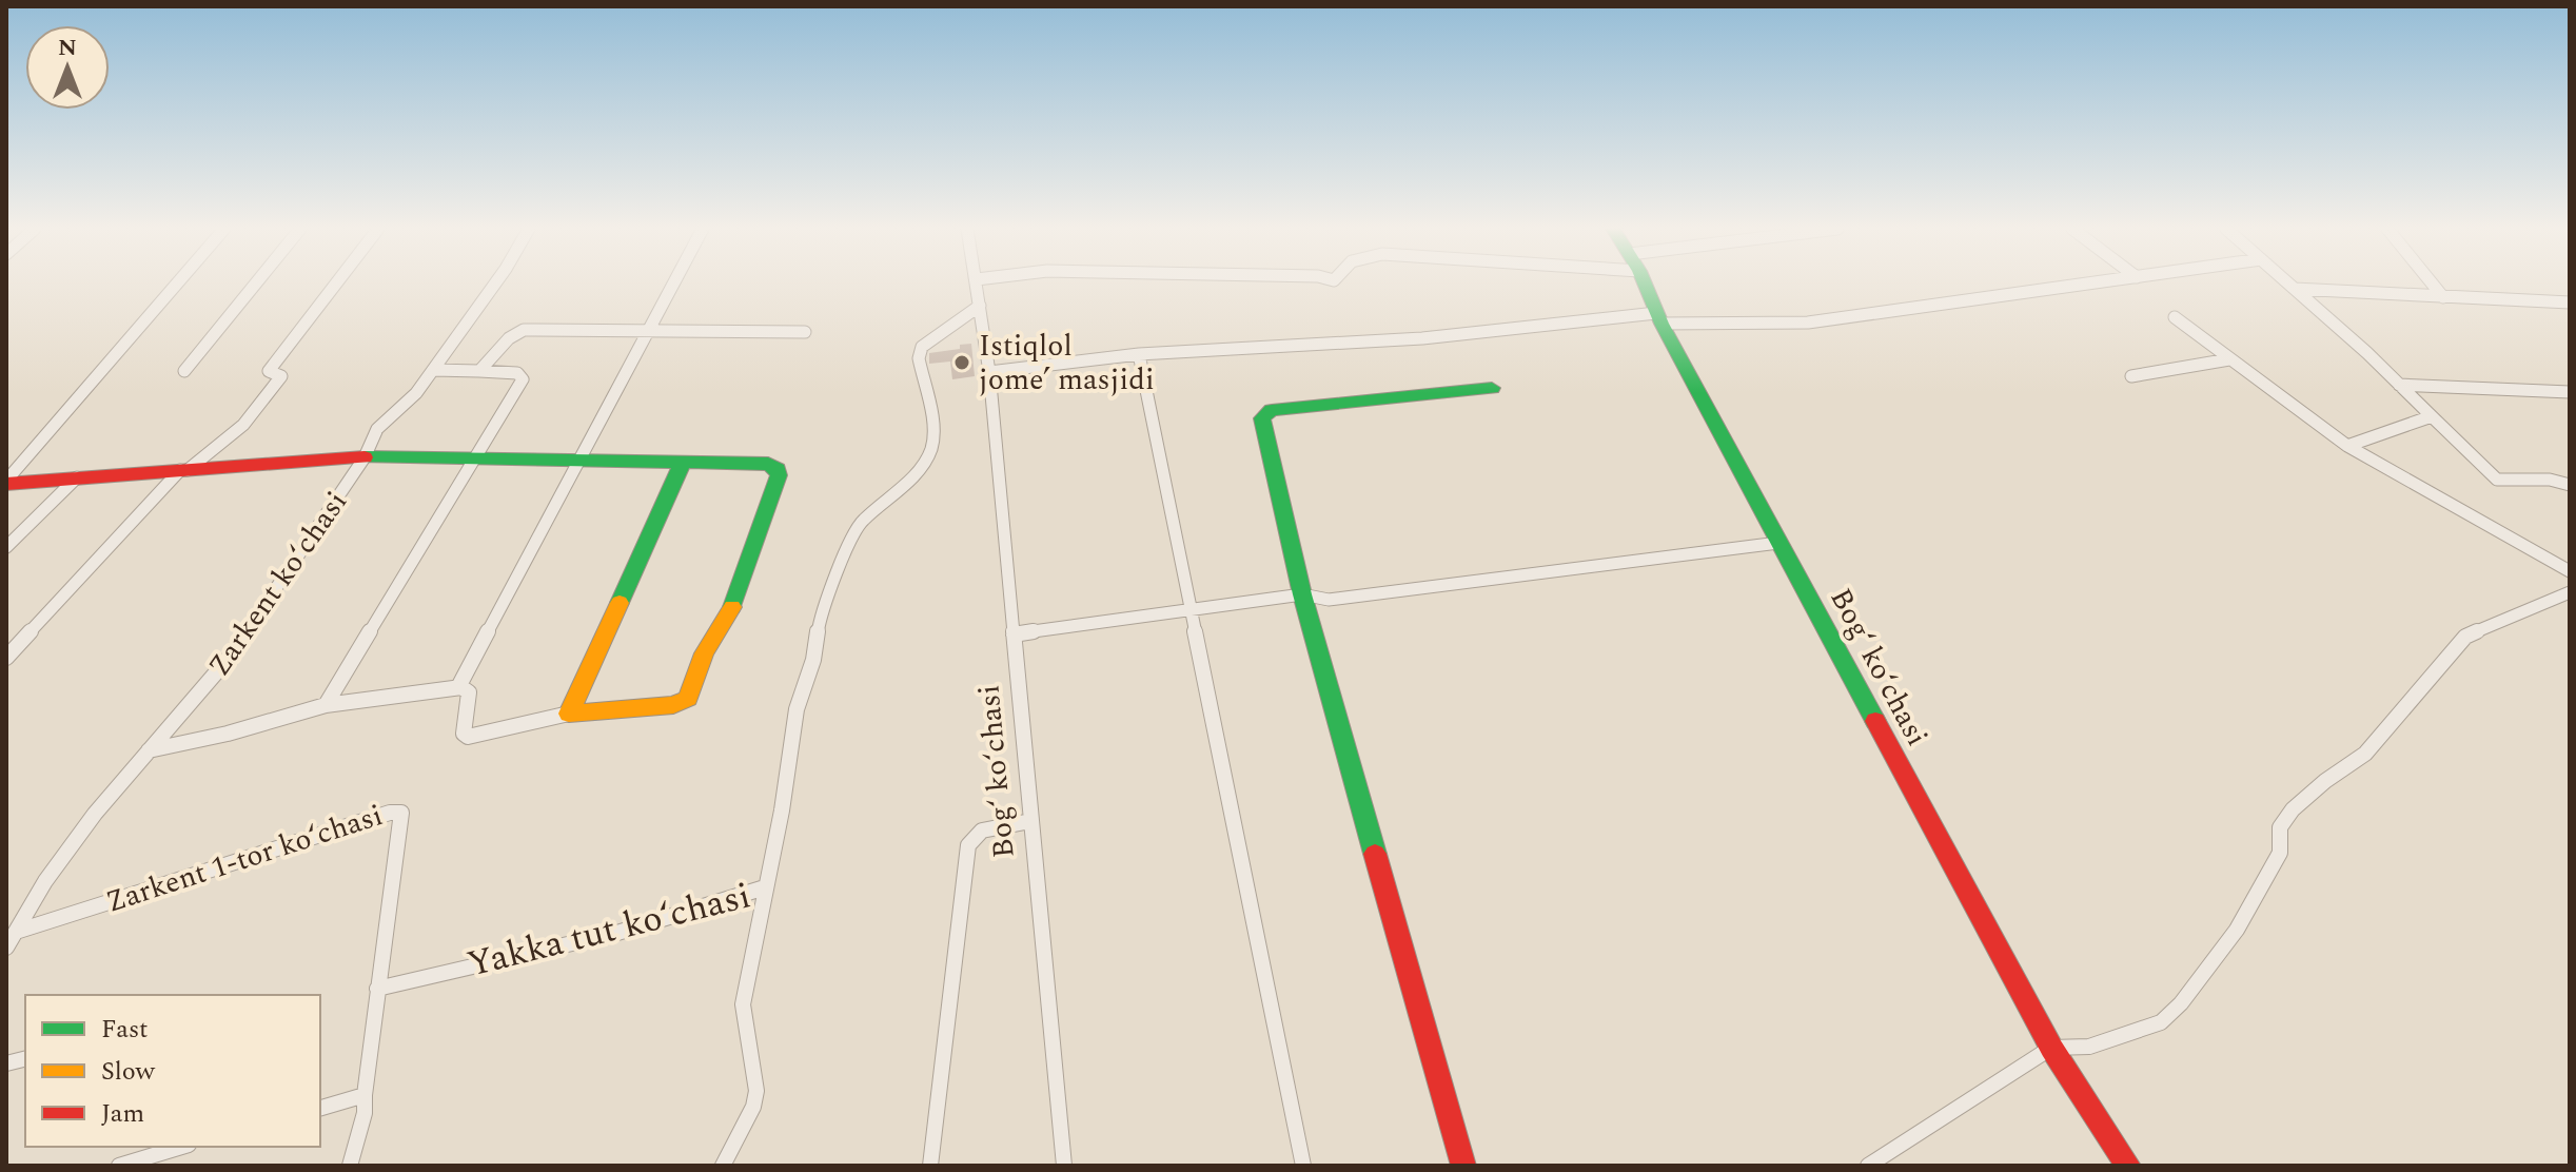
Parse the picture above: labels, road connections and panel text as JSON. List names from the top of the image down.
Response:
{
  "streets": {
    "street": [
      "Zarkent koʻchasi",
      "Bogʻ koʻchasi",
      "Zarkent 1-tor koʻchasi",
      "Yakka tut koʻchasi"
    ]
  },
  "crossings": [
    ["Zarkent koʻchasi", "Zarkent 1-tor koʻchasi"],
    ["Zarkent 1-tor koʻchasi", "Yakka tut koʻchasi"]
  ],
  "places": ["Istiqlol jome’ masjidi"],
  "legend": ["Fast", "Slow", "Jam"],
  "north": "top"
}
